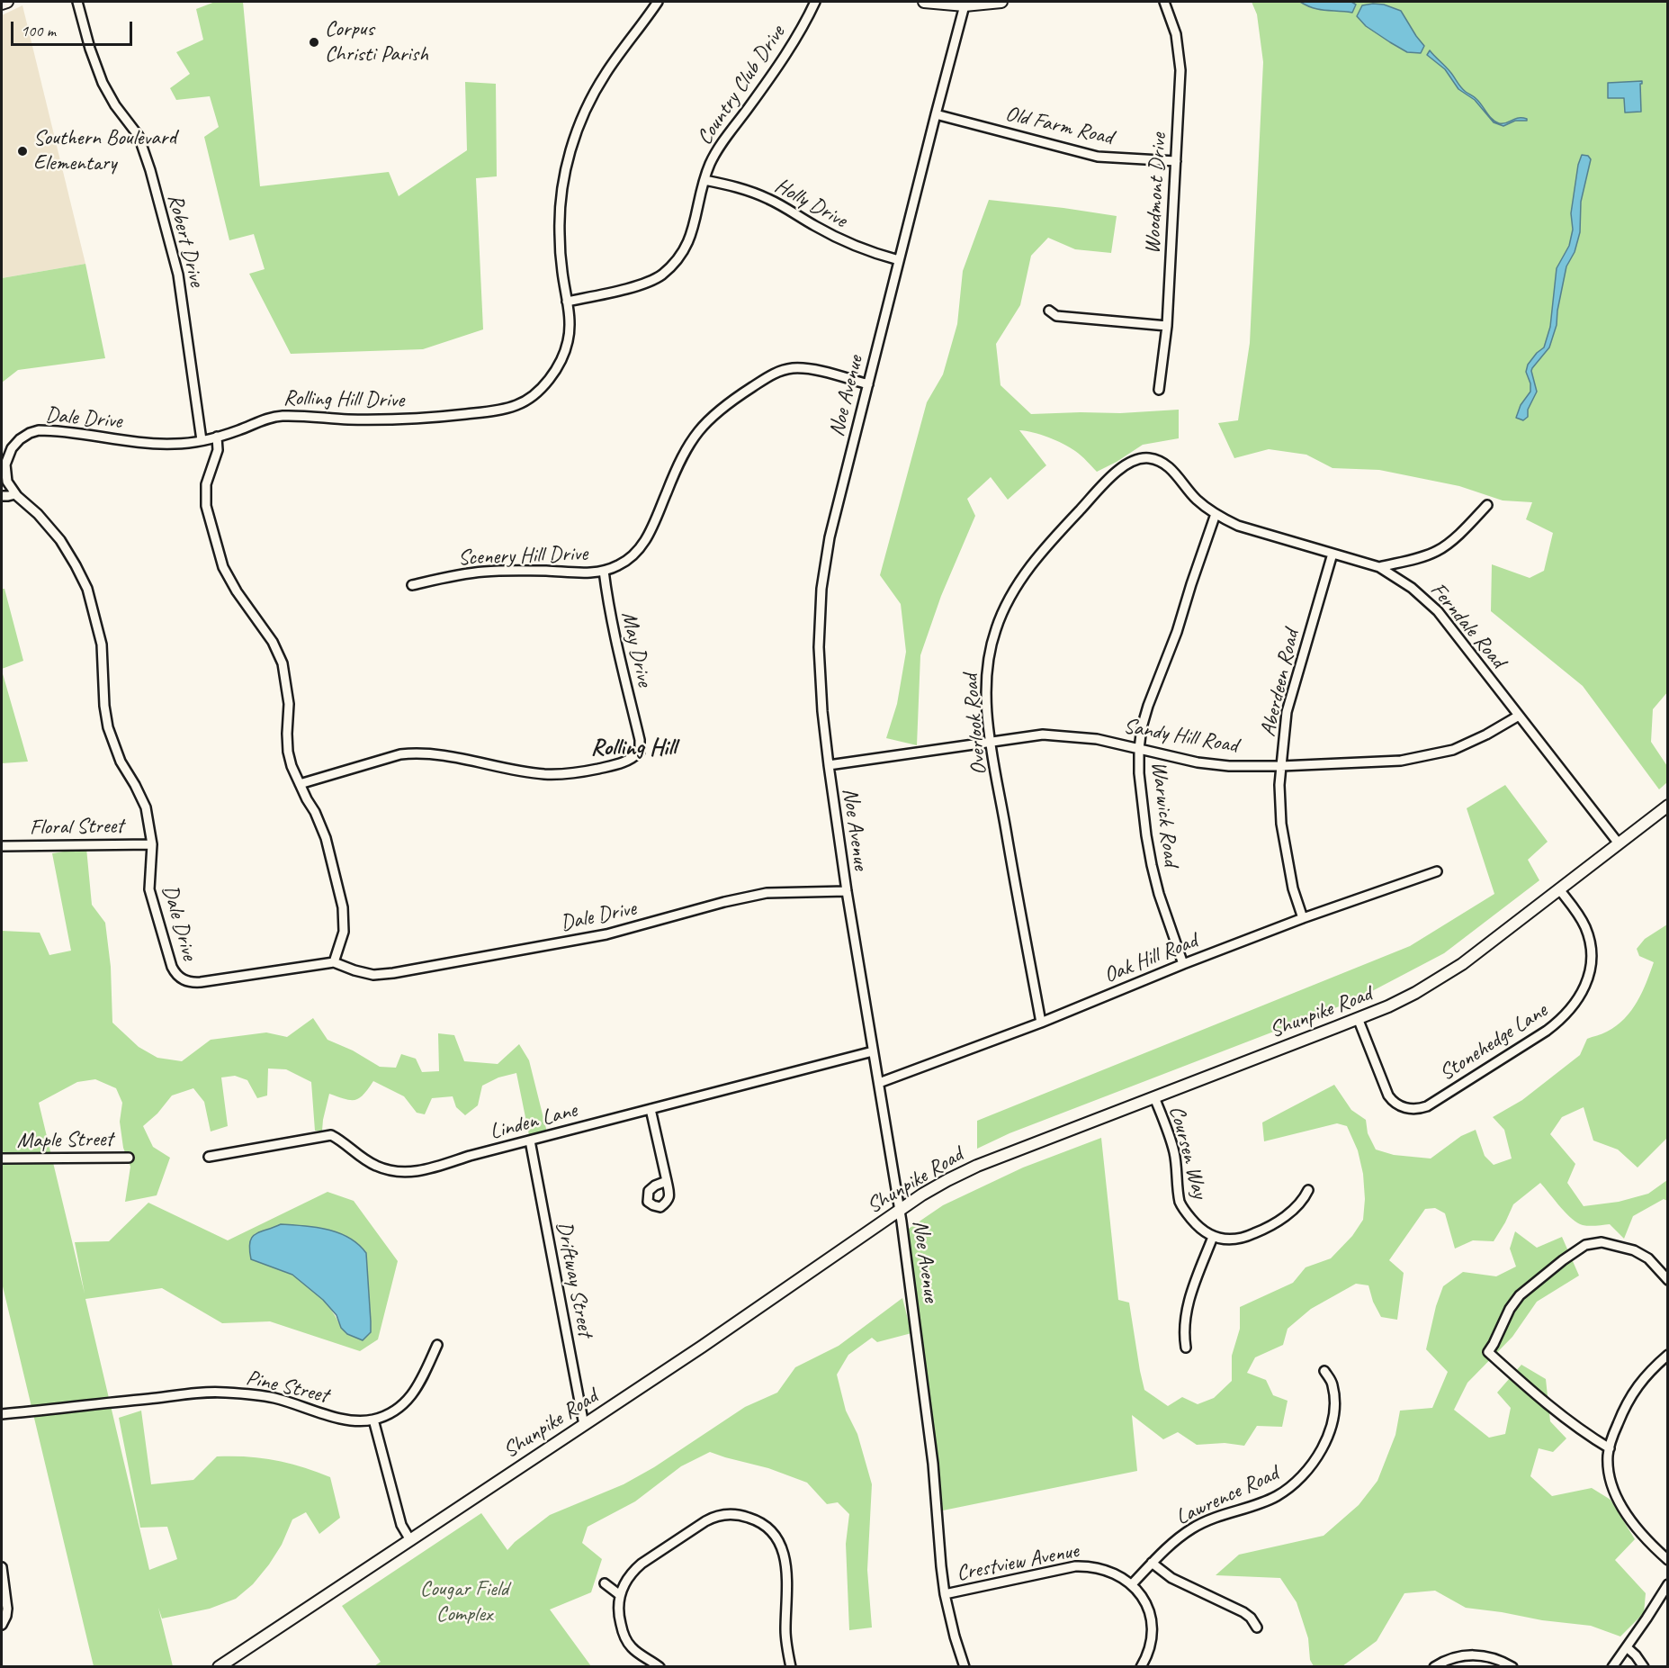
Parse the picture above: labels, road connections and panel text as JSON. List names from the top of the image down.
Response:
{
  "streets": {
    "main road": ["Shunpike Road"],
    "street": [
      "Country Club Drive",
      "Old Farm Road",
      "Woodmont Drive",
      "Holly Drive",
      "Robert Drive",
      "Noe Avenue",
      "Rolling Hill Drive",
      "Dale Drive",
      "Scenery Hill Drive",
      "Ferndale Road",
      "May Drive",
      "Aberdeen Road",
      "Overlook Road",
      "Sandy Hill Road",
      "Warwick Road",
      "Floral Street",
      "Oak Hill Road",
      "Stonehedge Lane",
      "Linden Lane",
      "Maple Street",
      "Coursen Way",
      "Driftway Street",
      "Pine Street",
      "Lawrence Road",
      "Crestview Avenue"
    ]
  },
  "crossings": [
    ["Country Club Drive", "Holly Drive"],
    ["Country Club Drive", "Rolling Hill Drive"],
    ["Old Farm Road", "Woodmont Drive"],
    ["Old Farm Road", "Noe Avenue"],
    ["Holly Drive", "Noe Avenue"],
    ["Robert Drive", "Dale Drive"],
    ["Noe Avenue", "Dale Drive"],
    ["Noe Avenue", "Sandy Hill Road"],
    ["Noe Avenue", "Oak Hill Road"],
    ["Noe Avenue", "Shunpike Road"],
    ["Noe Avenue", "Linden Lane"],
    ["Noe Avenue", "Crestview Avenue"],
    ["Rolling Hill Drive", "Dale Drive"],
    ["Dale Drive", "Floral Street"],
    ["Scenery Hill Drive", "May Drive"],
    ["Ferndale Road", "Aberdeen Road"],
    ["Ferndale Road", "Overlook Road"],
    ["Ferndale Road", "Sandy Hill Road"],
    ["Ferndale Road", "Warwick Road"],
    ["Ferndale Road", "Shunpike Road"],
    ["Aberdeen Road", "Sandy Hill Road"],
    ["Aberdeen Road", "Oak Hill Road"],
    ["Overlook Road", "Sandy Hill Road"],
    ["Overlook Road", "Oak Hill Road"],
    ["Sandy Hill Road", "Warwick Road"],
    ["Warwick Road", "Oak Hill Road"],
    ["Shunpike Road", "Stonehedge Lane"],
    ["Shunpike Road", "Coursen Way"],
    ["Shunpike Road", "Driftway Street"],
    ["Linden Lane", "Driftway Street"],
    ["Lawrence Road", "Crestview Avenue"]
  ],
  "districts": ["Rolling Hill"],
  "parks": ["Cougar Field Complex"],
  "places": ["Corpus Christi Parish", "Southern Boulevard Elementary"],
  "scale_bar": "100 m"
}
